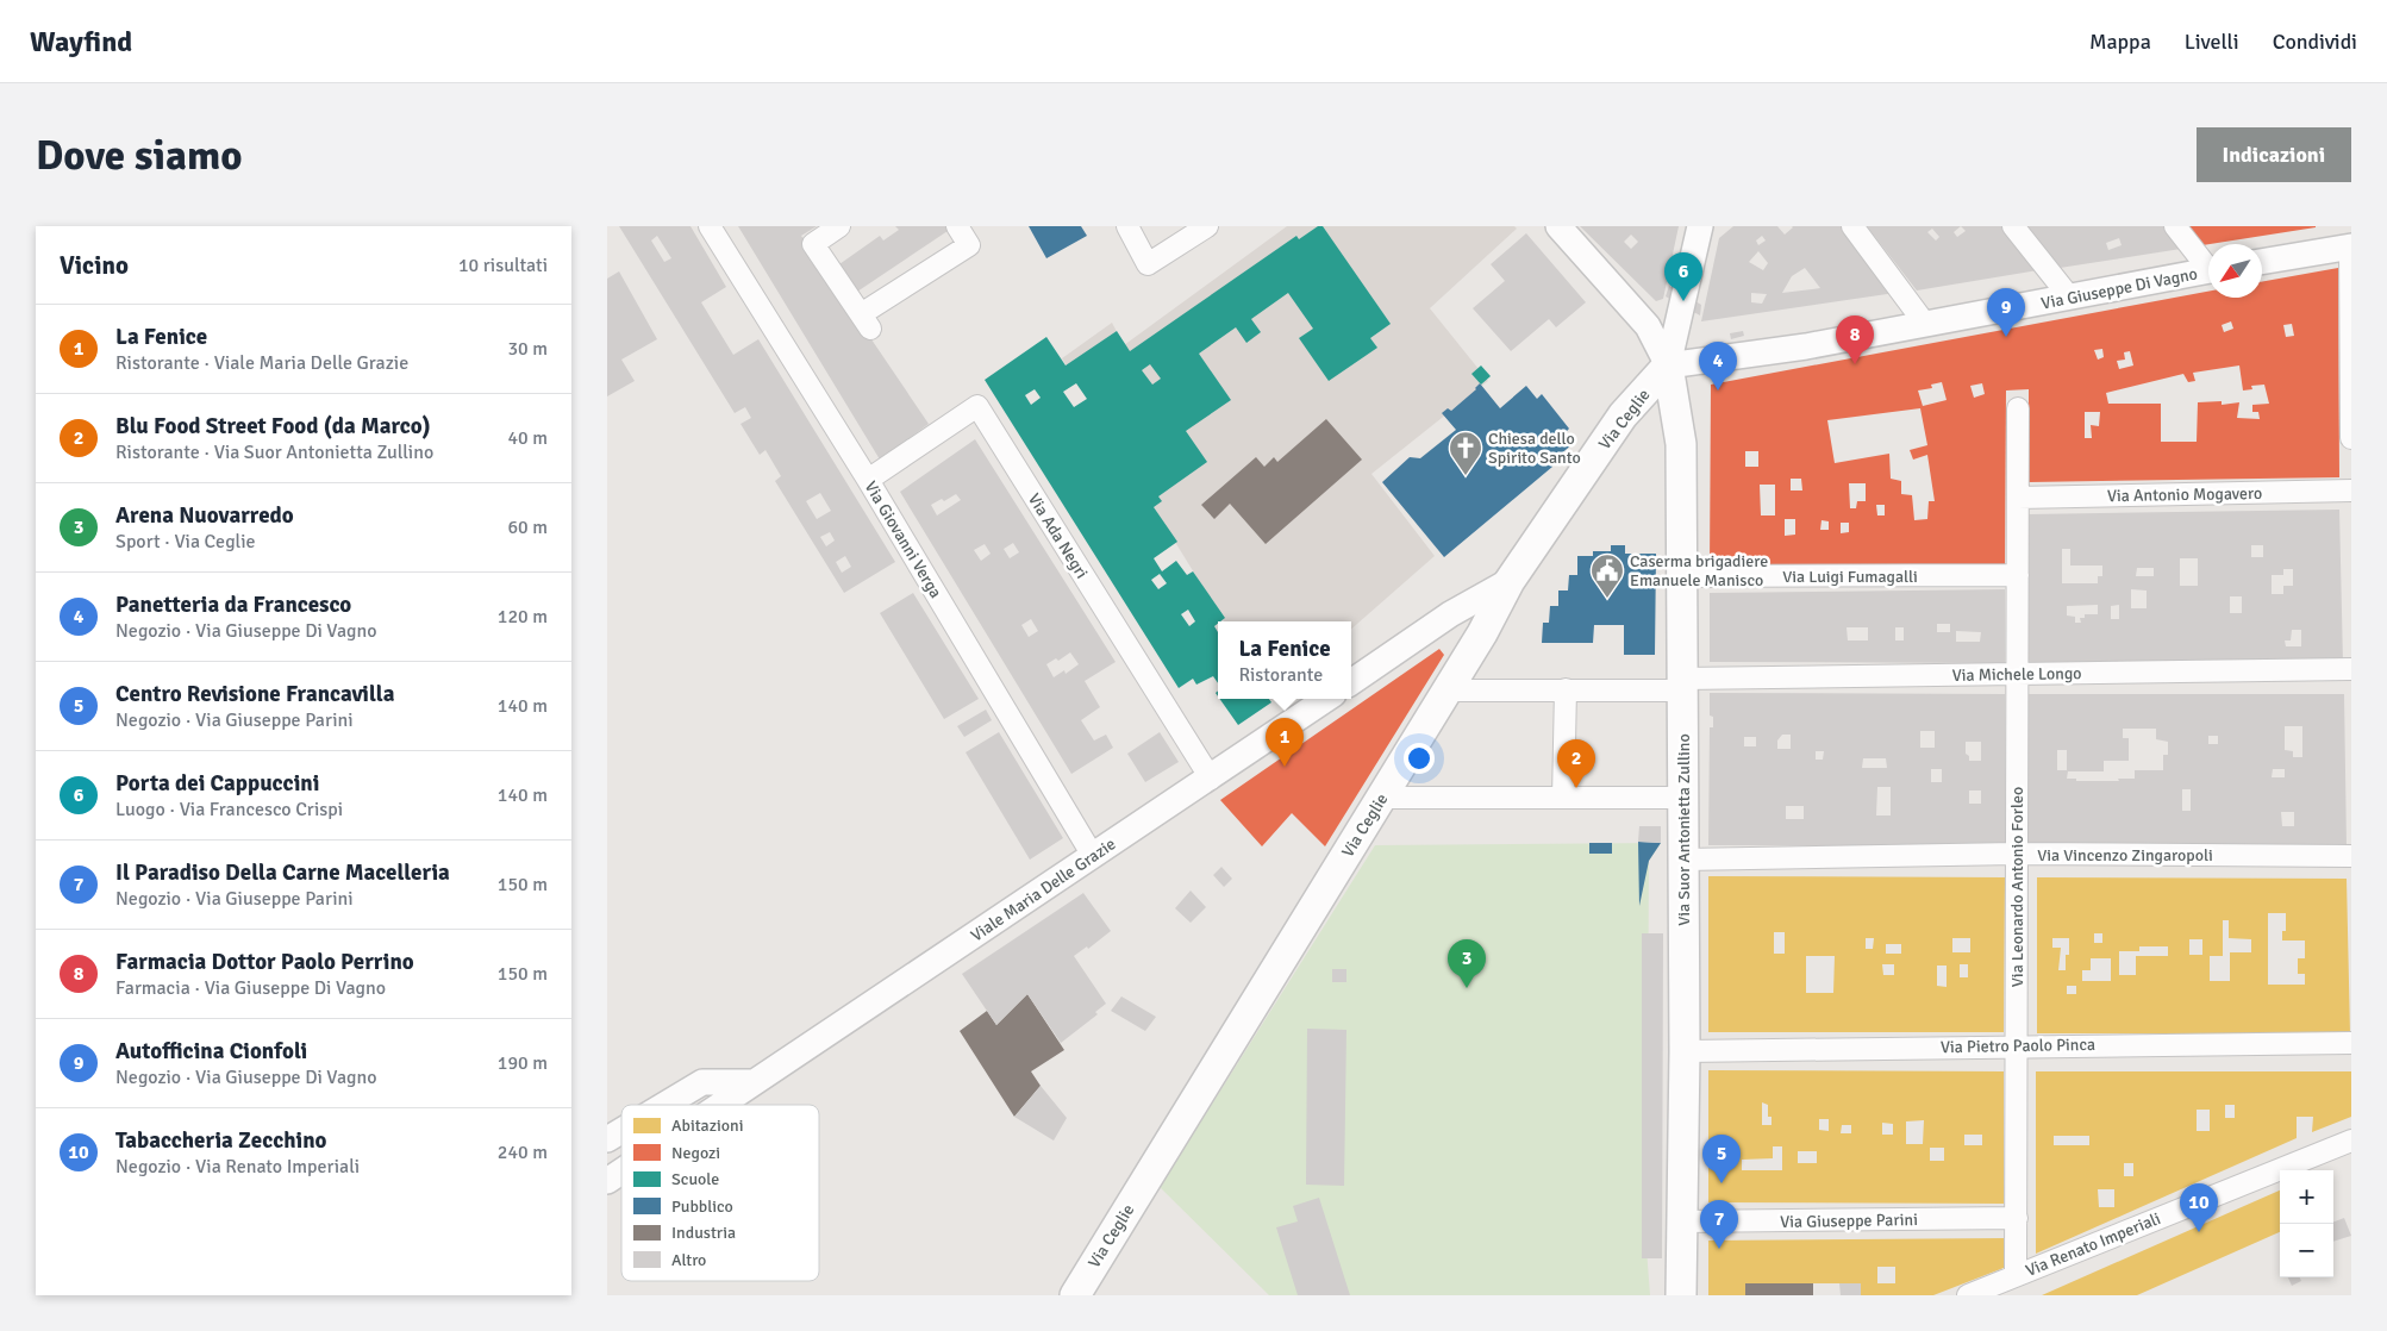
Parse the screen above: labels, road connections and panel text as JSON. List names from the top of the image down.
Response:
{
  "streets": {
    "main road": ["Via Ceglie", "Via Suor Antonietta Zullino"],
    "street": [
      "Via Giuseppe Di Vagno",
      "Via Antonio Mogavero",
      "Via Ada Negri",
      "Via Giovanni Verga",
      "Via Luigi Fumagalli",
      "Via Michele Longo",
      "Via Vincenzo Zingaropoli",
      "Via Leonardo Antonio Forleo",
      "Viale Maria Delle Grazie",
      "Via Pietro Paolo Pinca",
      "Via Giuseppe Parini",
      "Via Renato Imperiali"
    ]
  },
  "crossings": [
    ["Via Giuseppe Di Vagno", "Via Ceglie"],
    ["Via Giuseppe Di Vagno", "Via Suor Antonietta Zullino"],
    ["Via Ceglie", "Via Michele Longo"],
    ["Via Ceglie", "Via Suor Antonietta Zullino"],
    ["Via Antonio Mogavero", "Via Leonardo Antonio Forleo"],
    ["Via Ada Negri", "Via Giovanni Verga"],
    ["Via Ada Negri", "Viale Maria Delle Grazie"],
    ["Via Giovanni Verga", "Viale Maria Delle Grazie"],
    ["Via Luigi Fumagalli", "Via Suor Antonietta Zullino"],
    ["Via Luigi Fumagalli", "Via Leonardo Antonio Forleo"],
    ["Via Michele Longo", "Via Suor Antonietta Zullino"],
    ["Via Michele Longo", "Via Leonardo Antonio Forleo"],
    ["Via Suor Antonietta Zullino", "Via Vincenzo Zingaropoli"],
    ["Via Suor Antonietta Zullino", "Via Pietro Paolo Pinca"],
    ["Via Suor Antonietta Zullino", "Via Giuseppe Parini"],
    ["Via Vincenzo Zingaropoli", "Via Leonardo Antonio Forleo"],
    ["Via Leonardo Antonio Forleo", "Via Pietro Paolo Pinca"],
    ["Via Leonardo Antonio Forleo", "Via Giuseppe Parini"],
    ["Via Leonardo Antonio Forleo", "Via Renato Imperiali"]
  ],
  "places": {
    "church": ["Chiesa dello Spirito Santo"],
    "public building": ["Caserma brigadiere Emanuele Manisco"]
  },
  "legend": [
    "Abitazioni",
    "Negozi",
    "Scuole",
    "Pubblico",
    "Industria",
    "Altro"
  ],
  "north": "bottom left",
  "page": {
    "header": "Wayfind",
    "nav": ["Mappa", "Livelli", "Condividi"],
    "buttons": "Indicazioni",
    "title": "Dove siamo",
    "heading": ["Vicino", "10 risultati"],
    "pins": [
      "6",
      "9",
      "8",
      "4",
      "1",
      "2",
      "3",
      "5",
      "10",
      "7"
    ],
    "list": [
      {
        "mark": "1",
        "name": "La Fenice",
        "note": "Ristorante · Viale Maria Delle Grazie",
        "value": "30 m"
      },
      {
        "mark": "2",
        "name": "Blu Food Street Food (da Marco)",
        "note": "Ristorante · Via Suor Antonietta Zullino",
        "value": "40 m"
      },
      {
        "mark": "3",
        "name": "Arena Nuovarredo",
        "note": "Sport · Via Ceglie",
        "value": "60 m"
      },
      {
        "mark": "4",
        "name": "Panetteria da Francesco",
        "note": "Negozio · Via Giuseppe Di Vagno",
        "value": "120 m"
      },
      {
        "mark": "5",
        "name": "Centro Revisione Francavilla",
        "note": "Negozio · Via Giuseppe Parini",
        "value": "140 m"
      },
      {
        "mark": "6",
        "name": "Porta dei Cappuccini",
        "note": "Luogo · Via Francesco Crispi",
        "value": "140 m"
      },
      {
        "mark": "7",
        "name": "Il Paradiso Della Carne Macelleria",
        "note": "Negozio · Via Giuseppe Parini",
        "value": "150 m"
      },
      {
        "mark": "8",
        "name": "Farmacia Dottor Paolo Perrino",
        "note": "Farmacia · Via Giuseppe Di Vagno",
        "value": "150 m"
      },
      {
        "mark": "9",
        "name": "Autofficina Cionfoli",
        "note": "Negozio · Via Giuseppe Di Vagno",
        "value": "190 m"
      },
      {
        "mark": "10",
        "name": "Tabaccheria Zecchino",
        "note": "Negozio · Via Renato Imperiali",
        "value": "240 m"
      }
    ],
    "popup": ["La Fenice", "Ristorante"],
    "map_buttons": ["+", "−"]
  }
}
